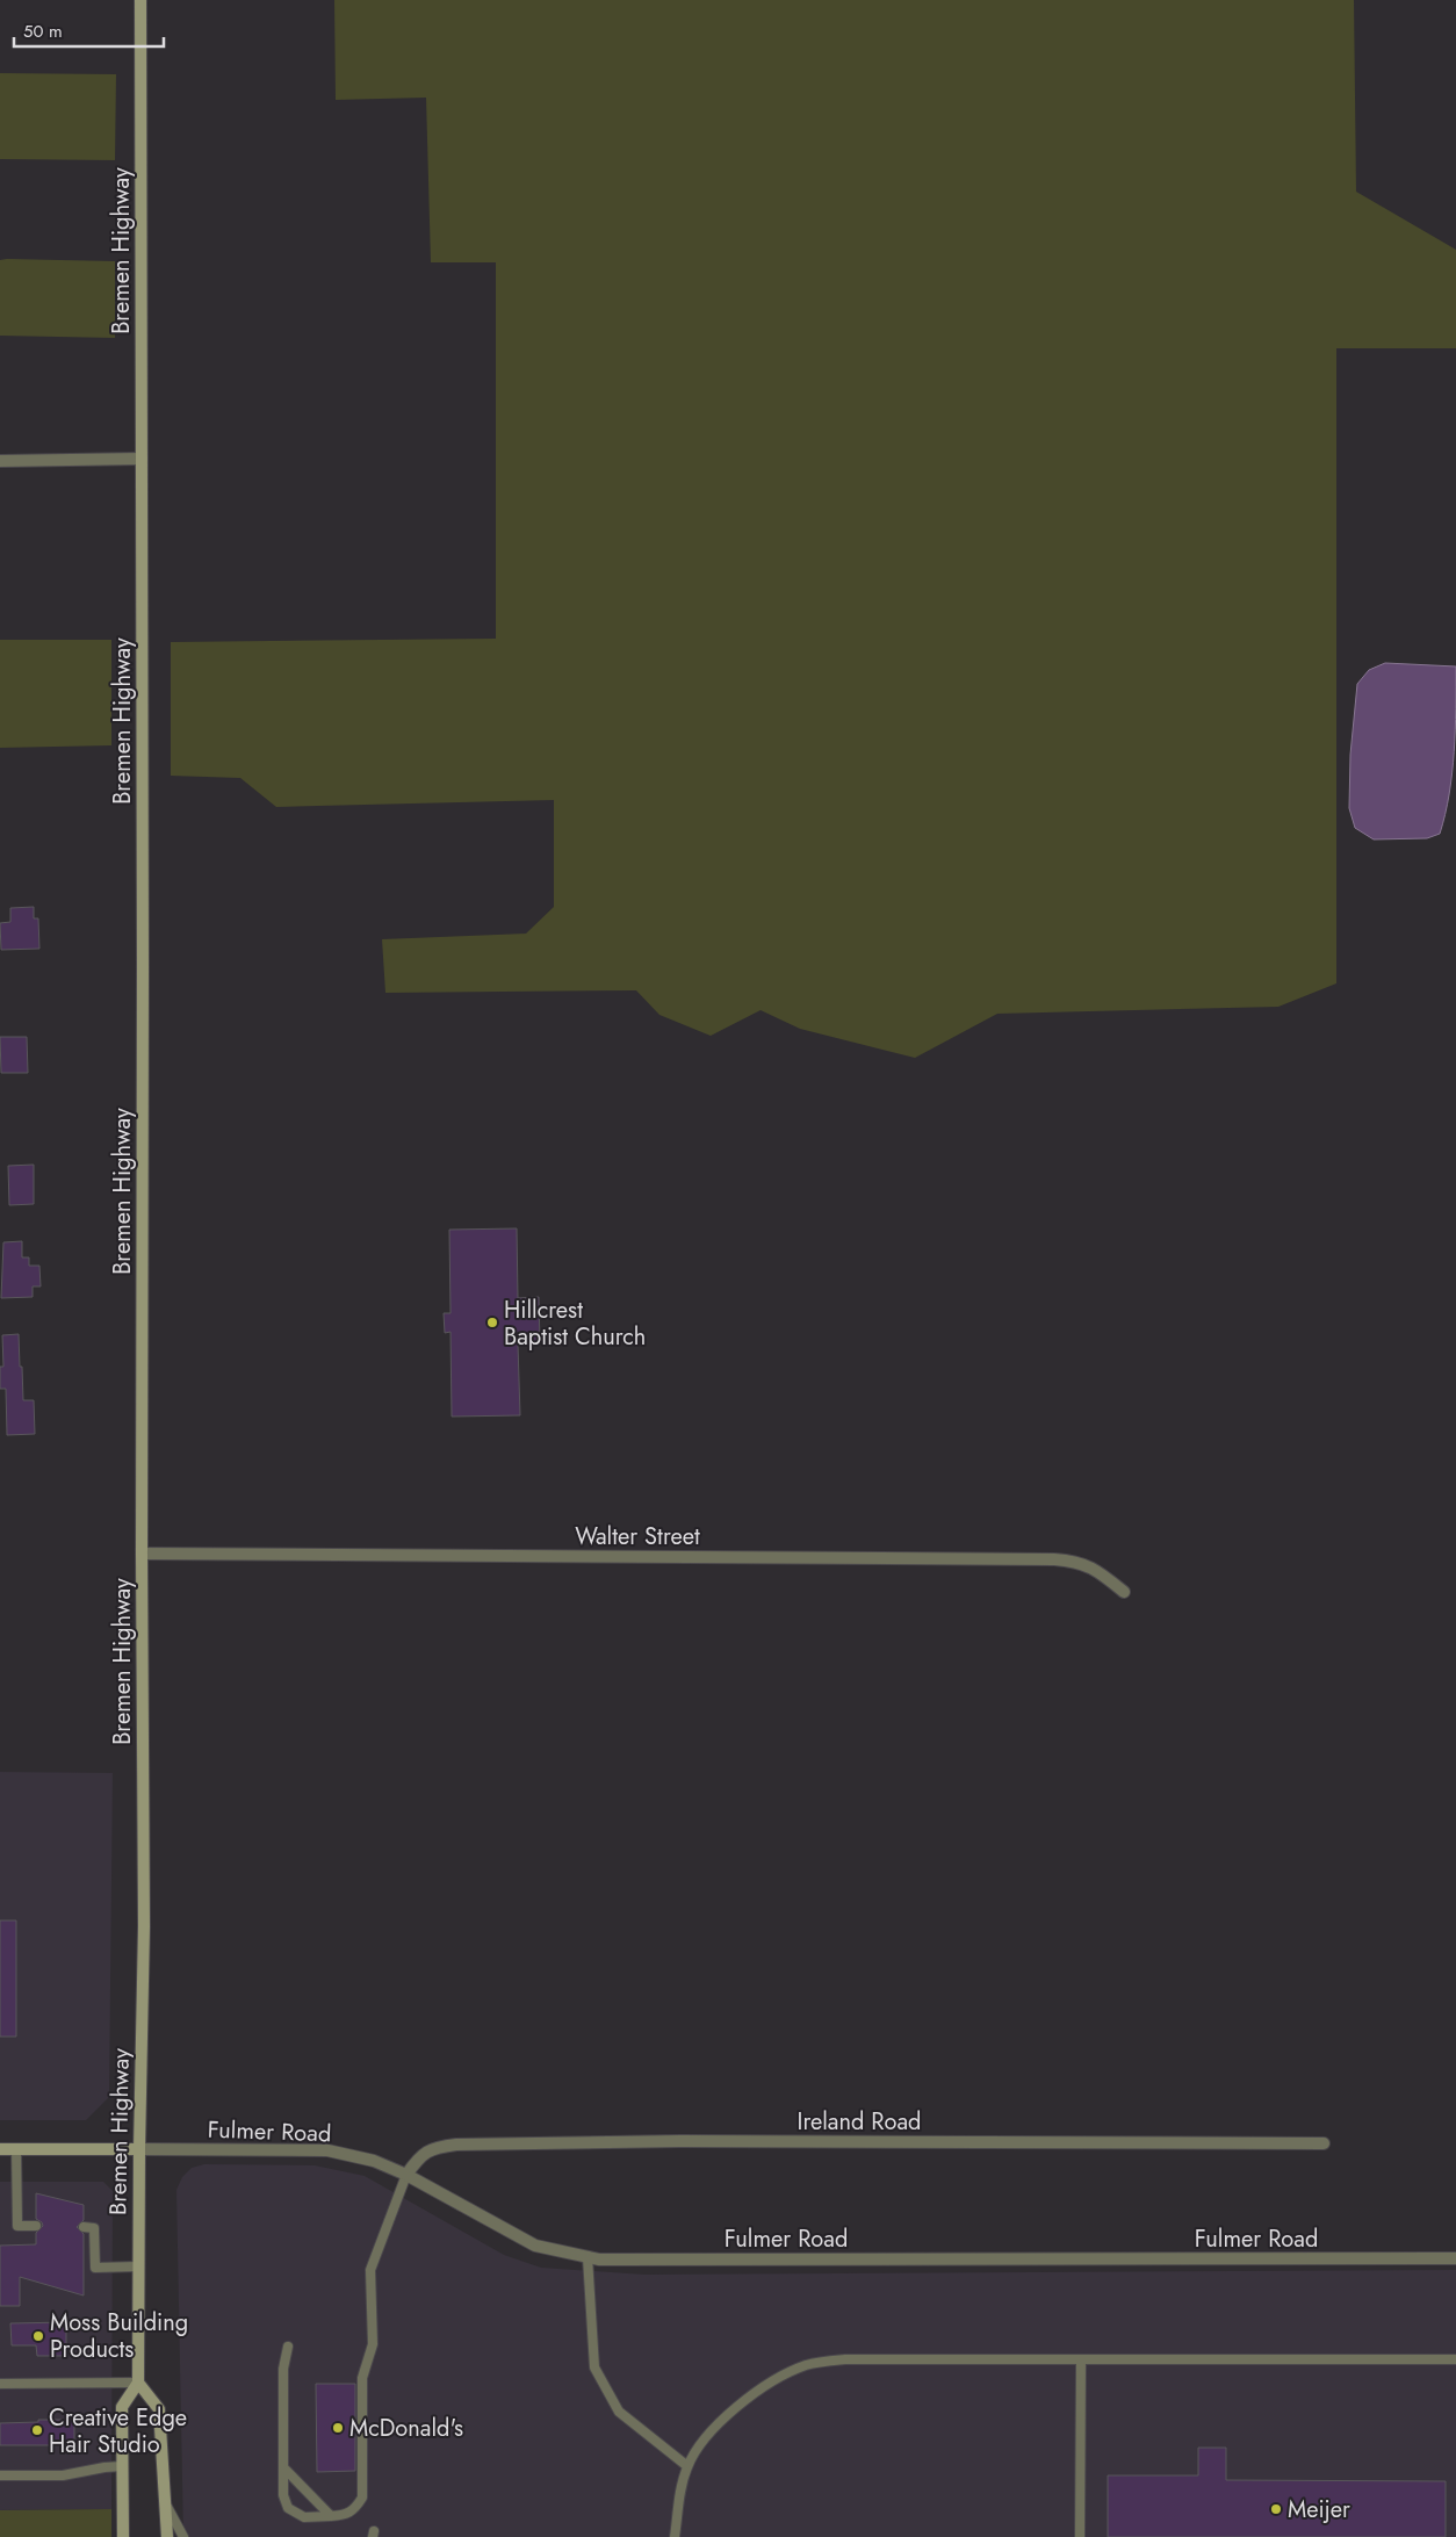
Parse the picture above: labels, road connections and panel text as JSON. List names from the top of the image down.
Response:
{
  "streets": {
    "main road": ["Bremen Highway"],
    "street": ["Walter Street", "Ireland Road", "Fulmer Road"]
  },
  "crossings": [
    ["Bremen Highway", "Walter Street"],
    ["Bremen Highway", "Fulmer Road"],
    ["Ireland Road", "Fulmer Road"]
  ],
  "places": [
    "Hillcrest Baptist Church",
    "Moss Building Products",
    "McDonald's",
    "Creative Edge Hair Studio",
    "Meijer"
  ],
  "scale_bar": "50 m"
}
